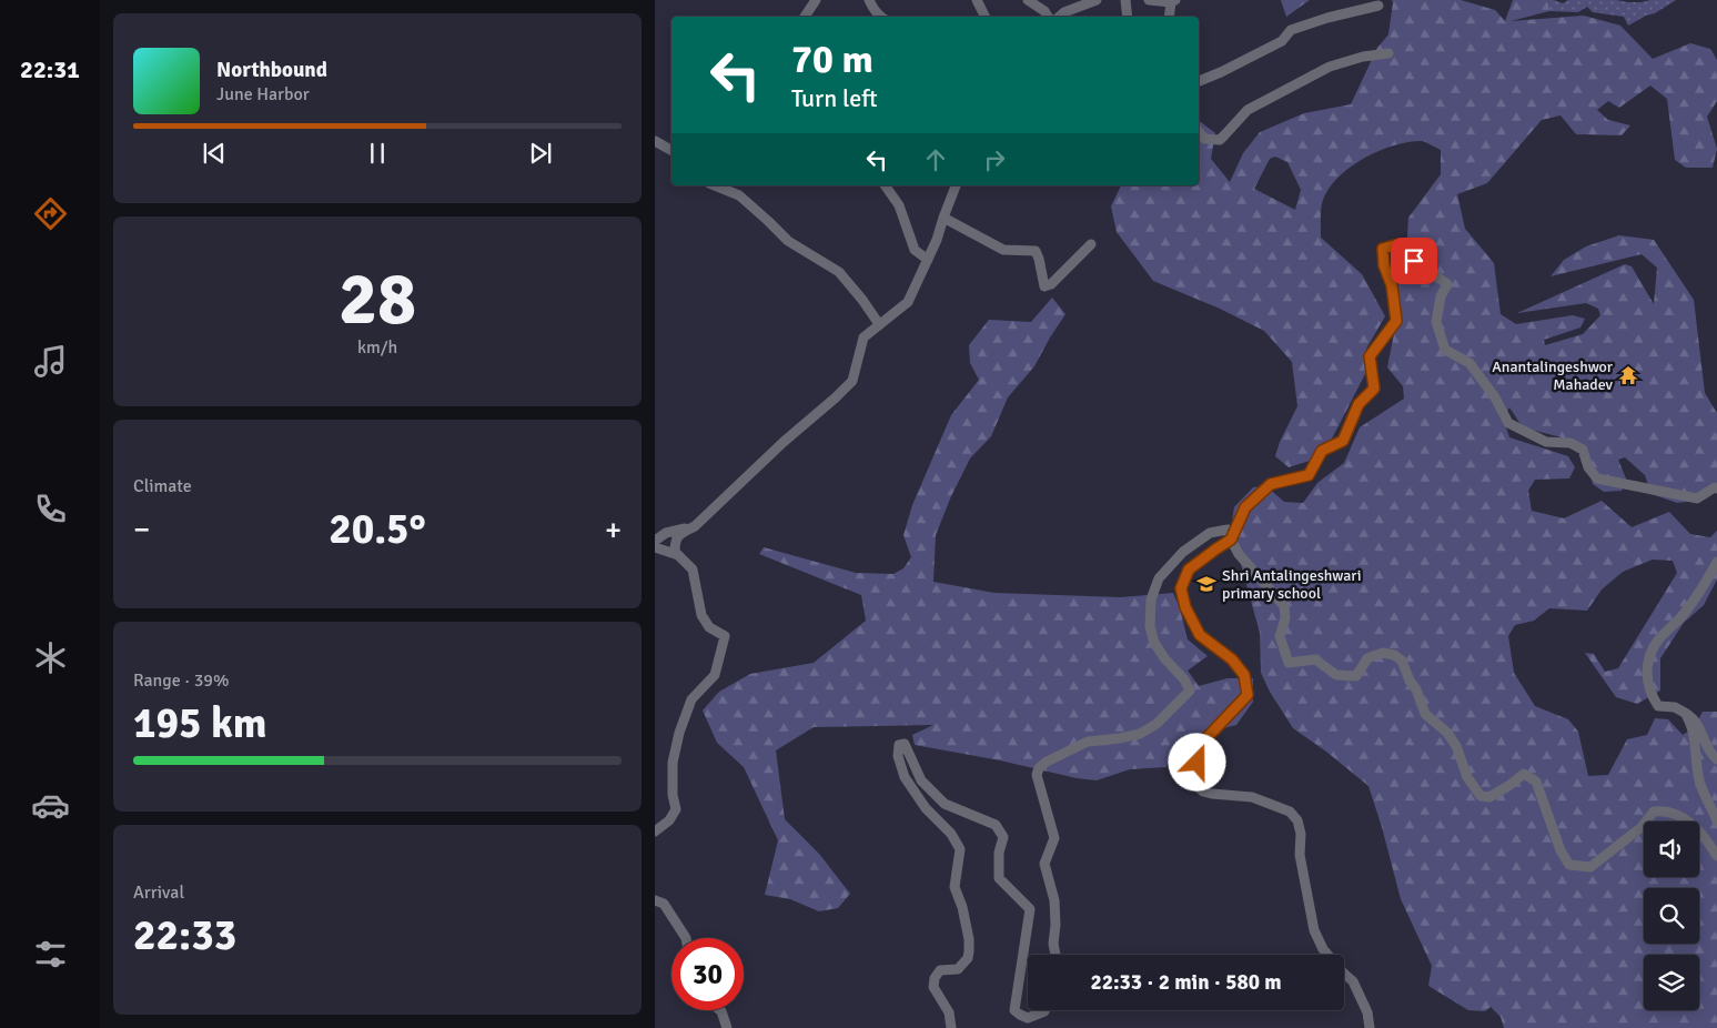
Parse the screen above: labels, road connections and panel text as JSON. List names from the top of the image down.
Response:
{
  "places": {
    "temple": ["Anantalingeshwor Mahadev"],
    "school or university": ["Shri Antalingeshwari primary school"]
  },
  "page": {
    "tabs": "22:31",
    "turn": ["70 m", "Turn left"],
    "song": ["Northbound", "June Harbor"],
    "tile": [
      ["28", "km/h"],
      "Climate",
      ["Range · 39%", "195 km"],
      ["Arrival", "22:33"]
    ],
    "heat": ["−", "20.5°", "+"],
    "limit": "30",
    "trip": "22:33 · 2 min · 580 m"
  }
}
